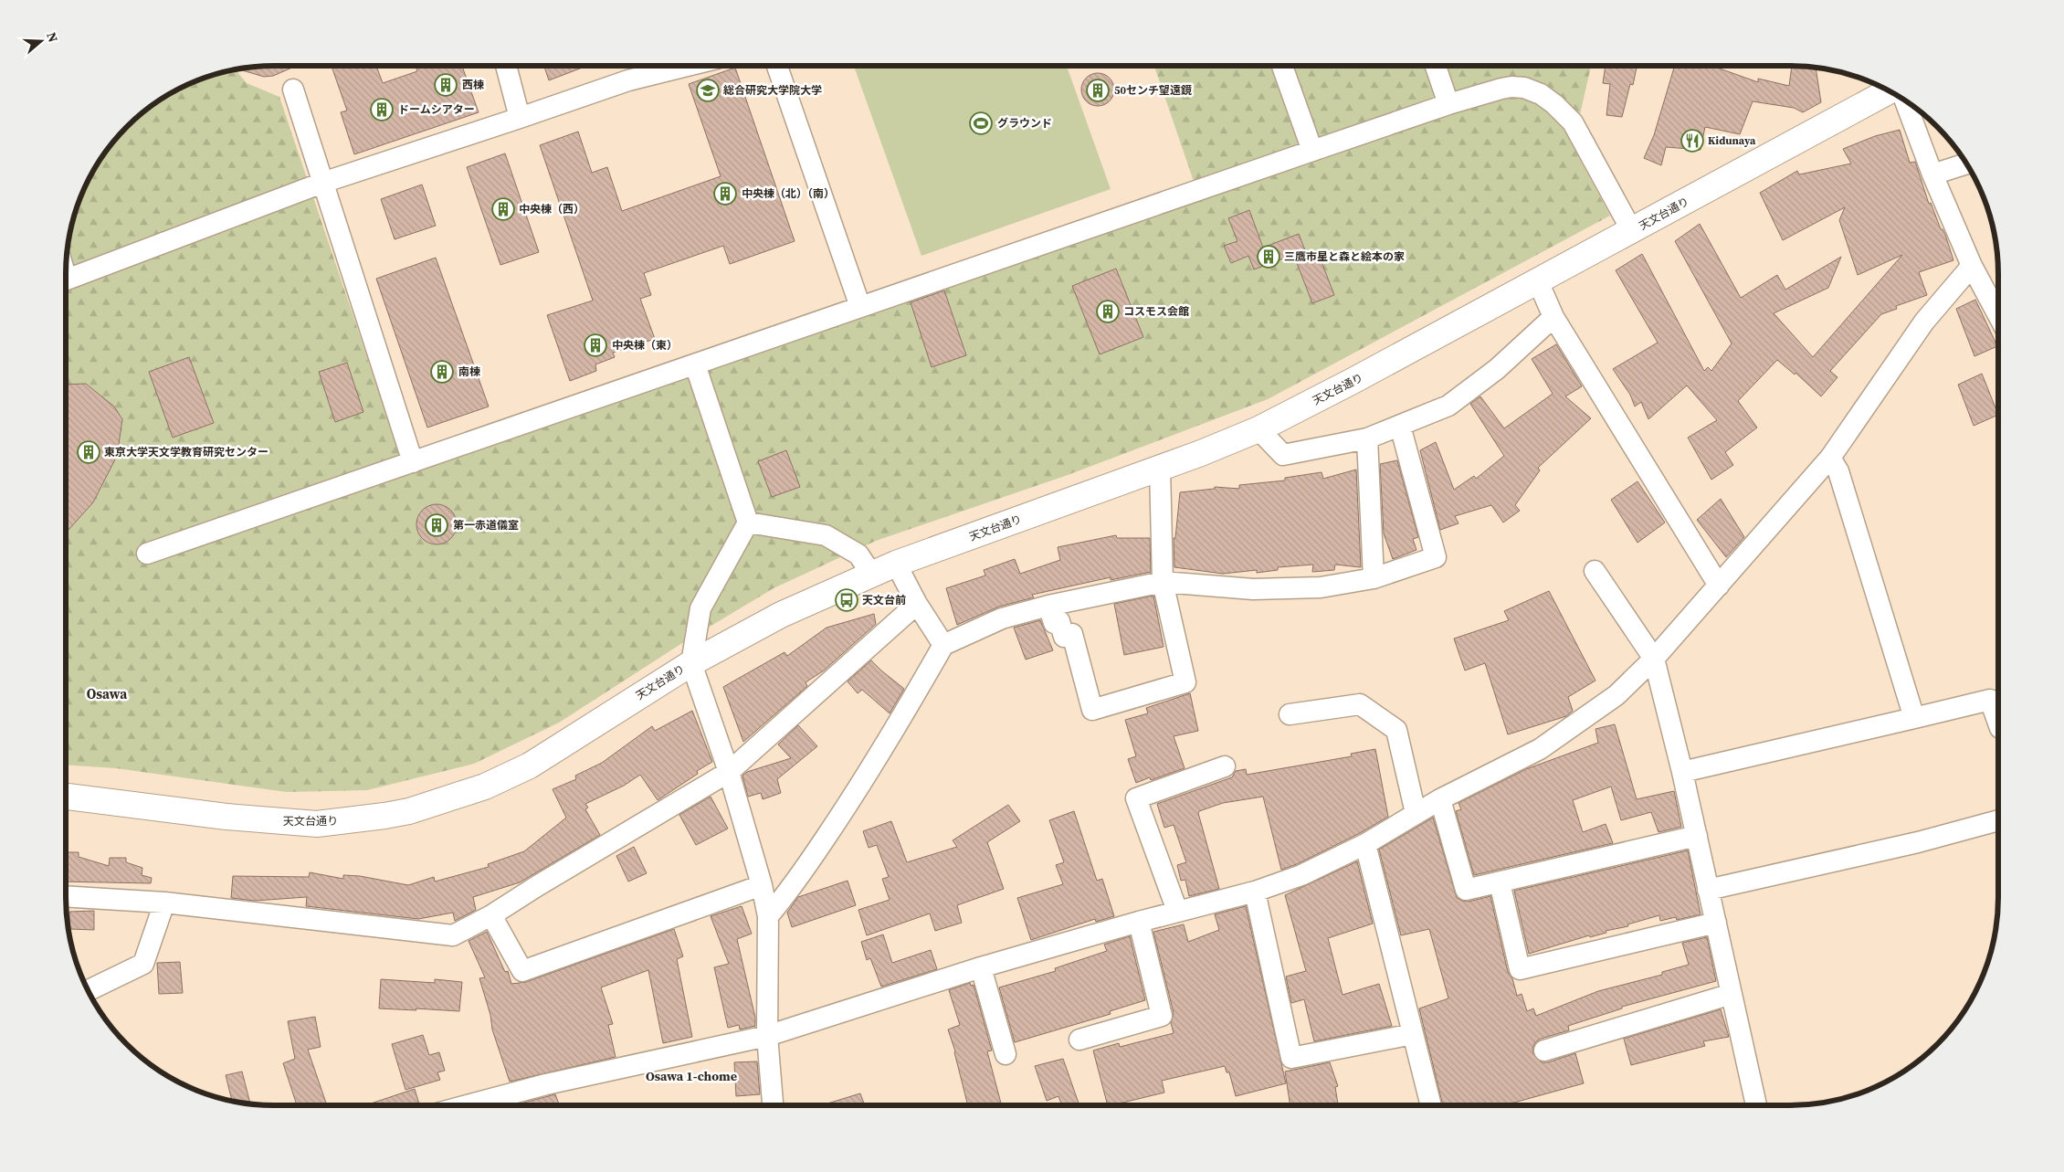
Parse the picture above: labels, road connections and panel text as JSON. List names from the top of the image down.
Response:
{
  "streets": {
    "main road": ["天文台通り"]
  },
  "districts": ["Osawa", "Osawa 1-chome"],
  "places": {
    "building": [
      "西棟",
      "50センチ望遠鏡",
      "ドームシアター",
      "中央棟（北）（南）",
      "中央棟（西）",
      "三鷹市星と森と絵本の家",
      "コスモス会館",
      "中央棟（東）",
      "南棟",
      "東京大学天文学教育研究センター",
      "第一赤道儀室"
    ],
    "school or university": ["総合研究大学院大学"],
    "sports": ["グラウンド"],
    "restaurant": ["Kidunaya"],
    "bus stop": ["天文台前"]
  },
  "north": "right"
}
